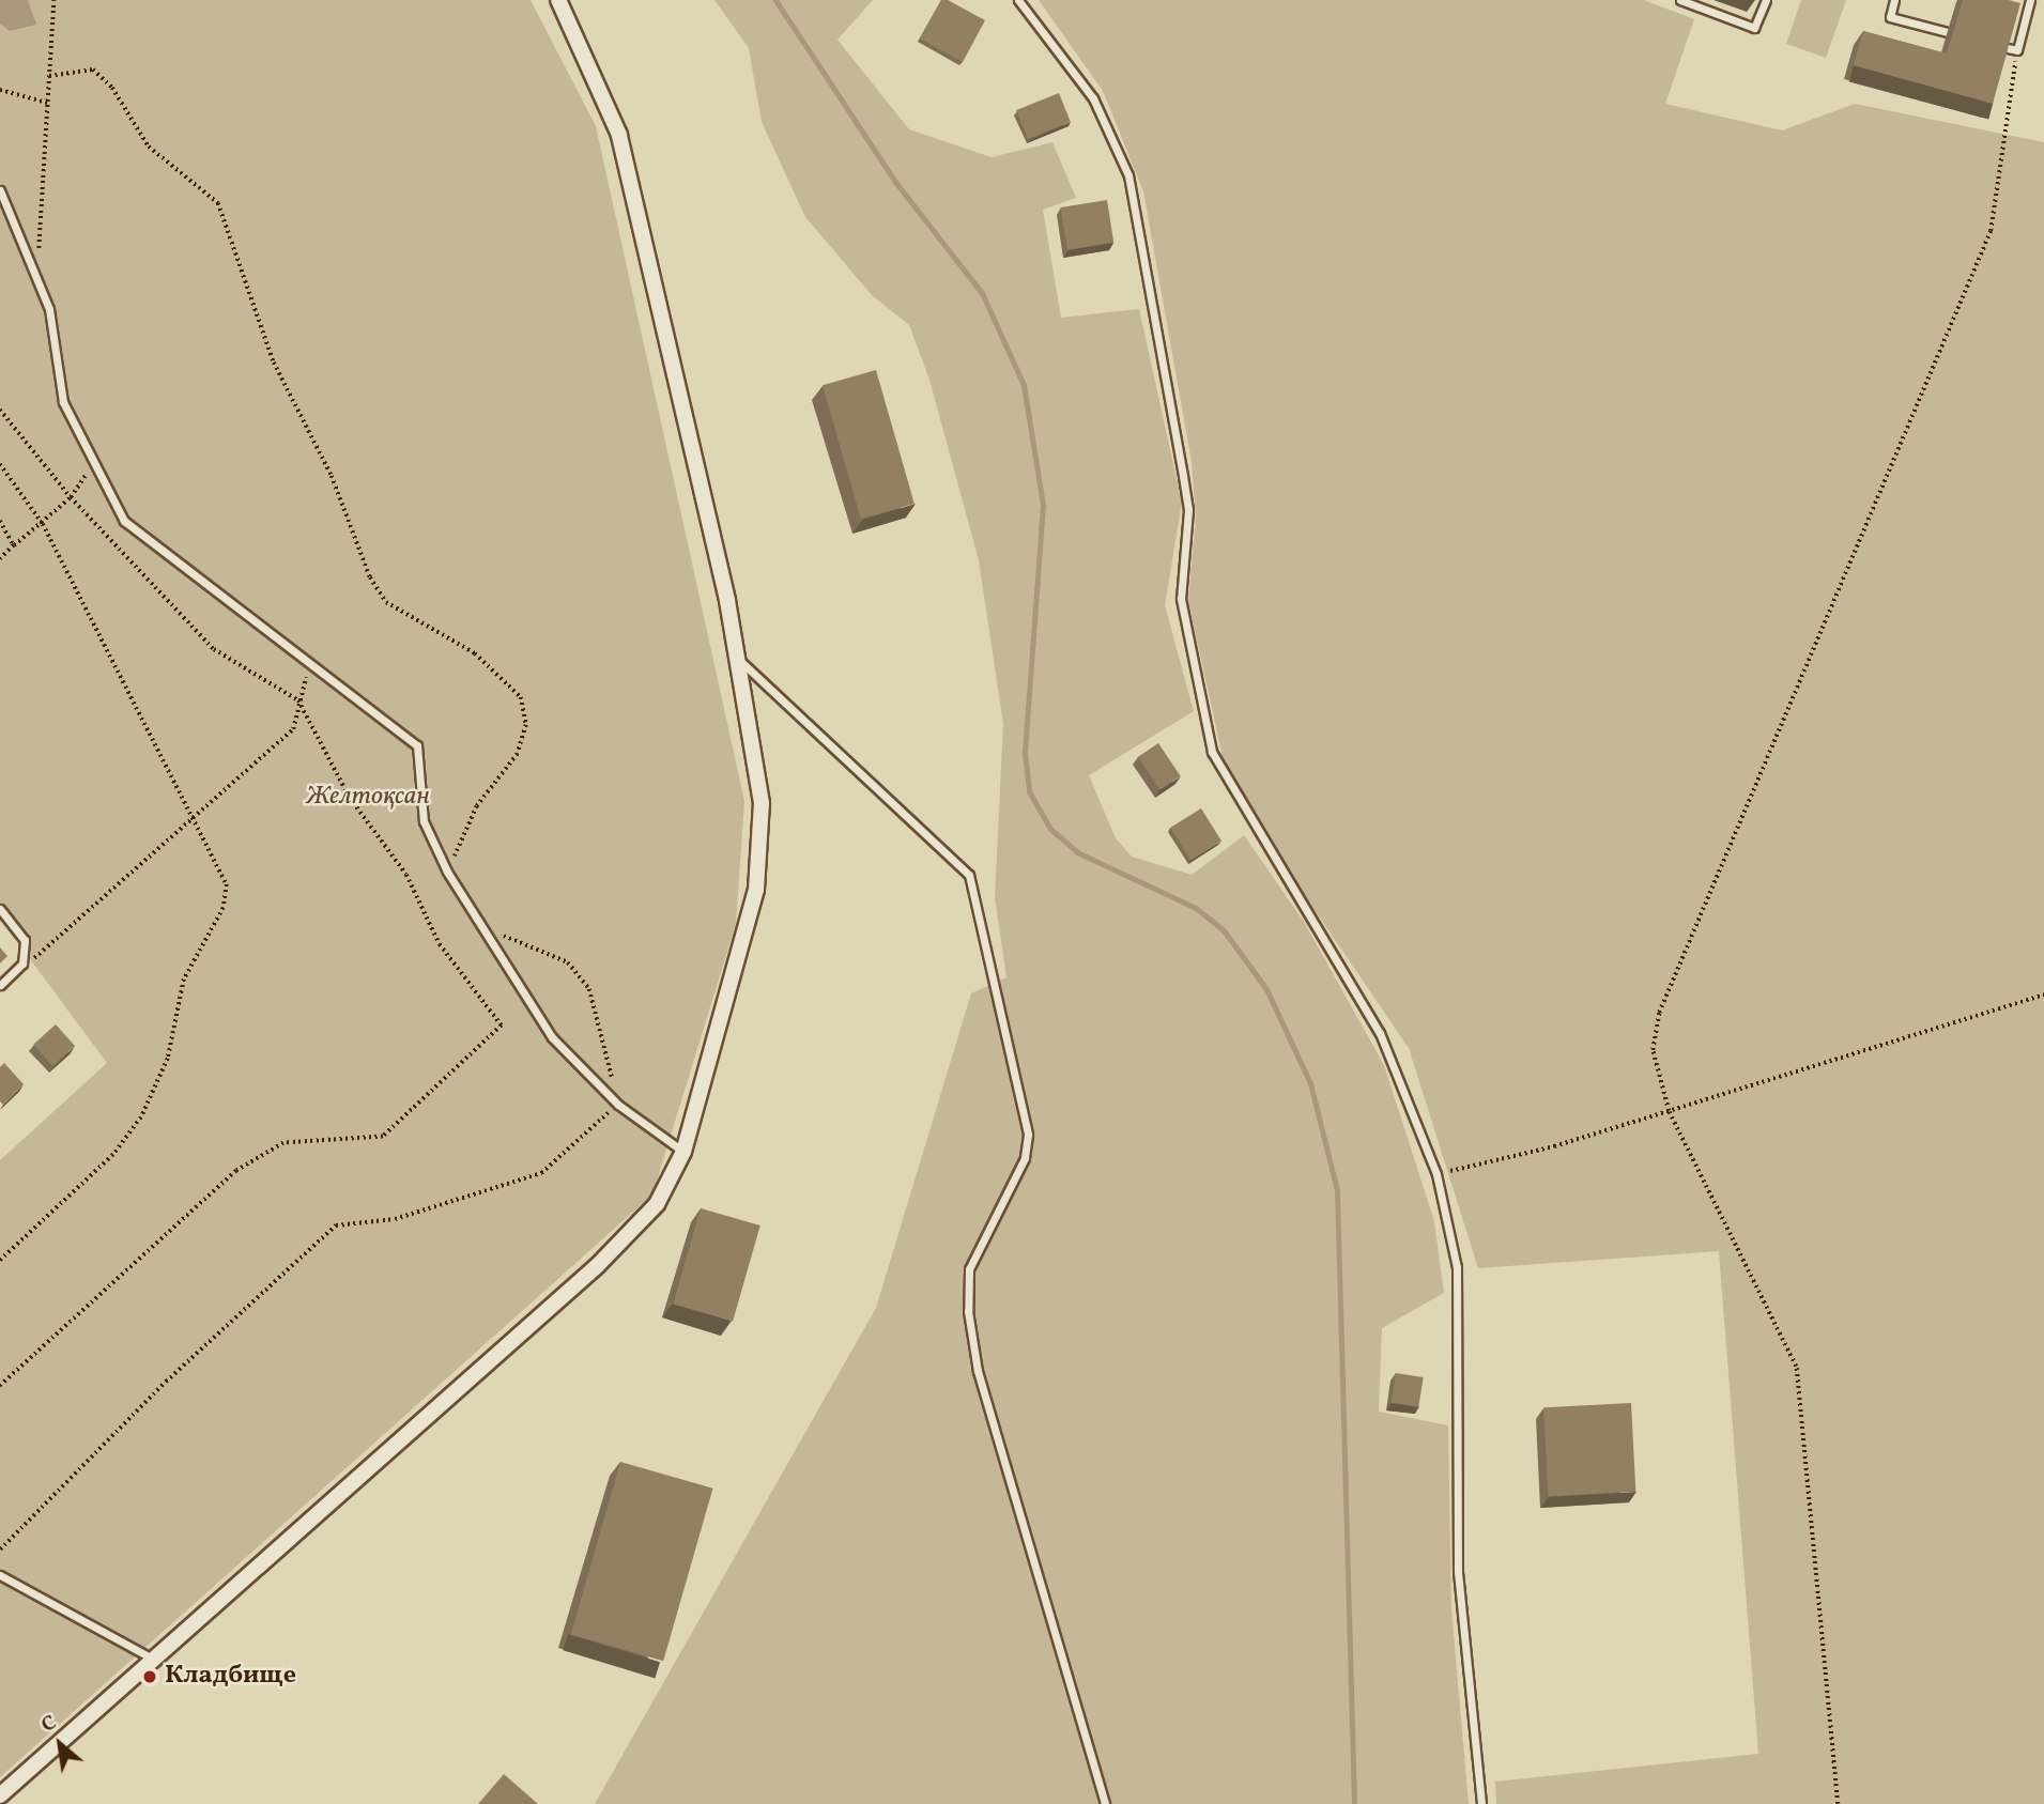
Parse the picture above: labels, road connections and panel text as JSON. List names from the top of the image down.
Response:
{
  "parks": ["Желтоқсан"],
  "places": ["Кладбище"],
  "north": "top left"
}
